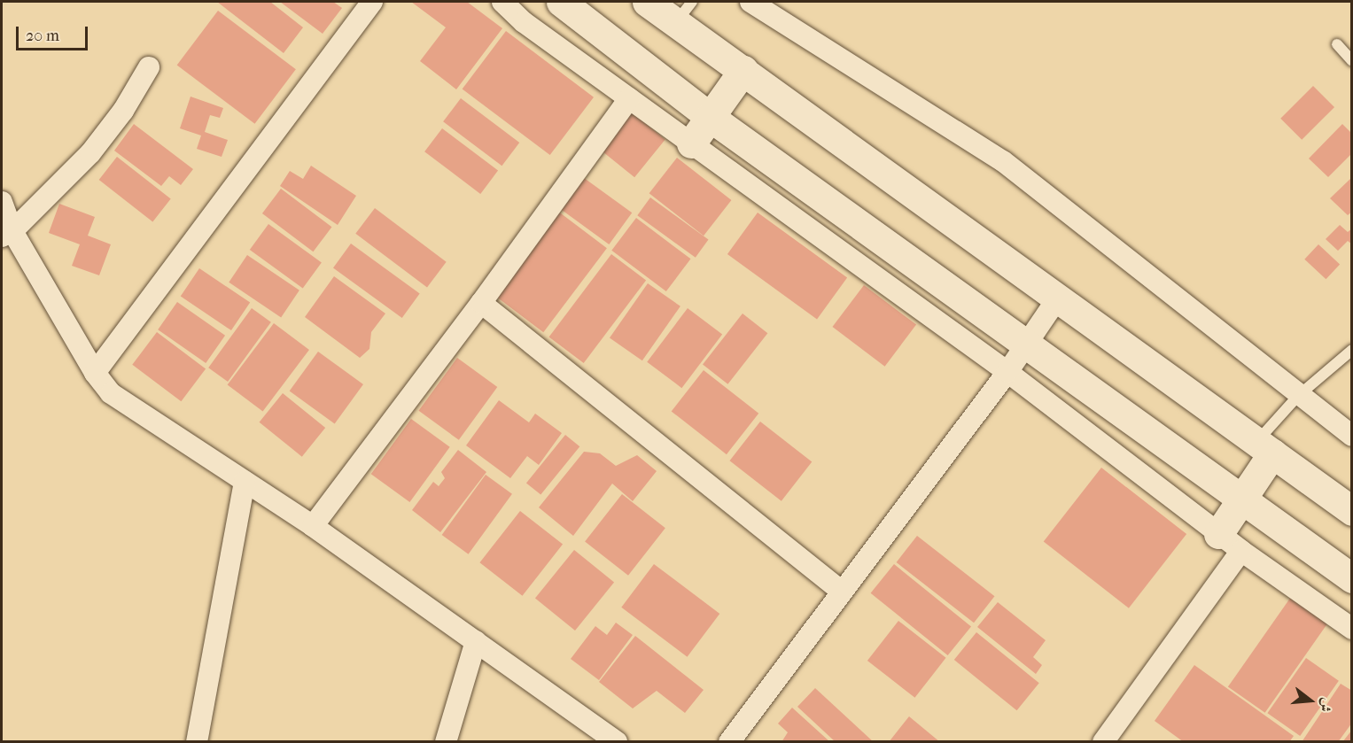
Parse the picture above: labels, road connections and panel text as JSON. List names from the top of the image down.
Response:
{
  "scale_bar": "20 m",
  "north": "right"
}
